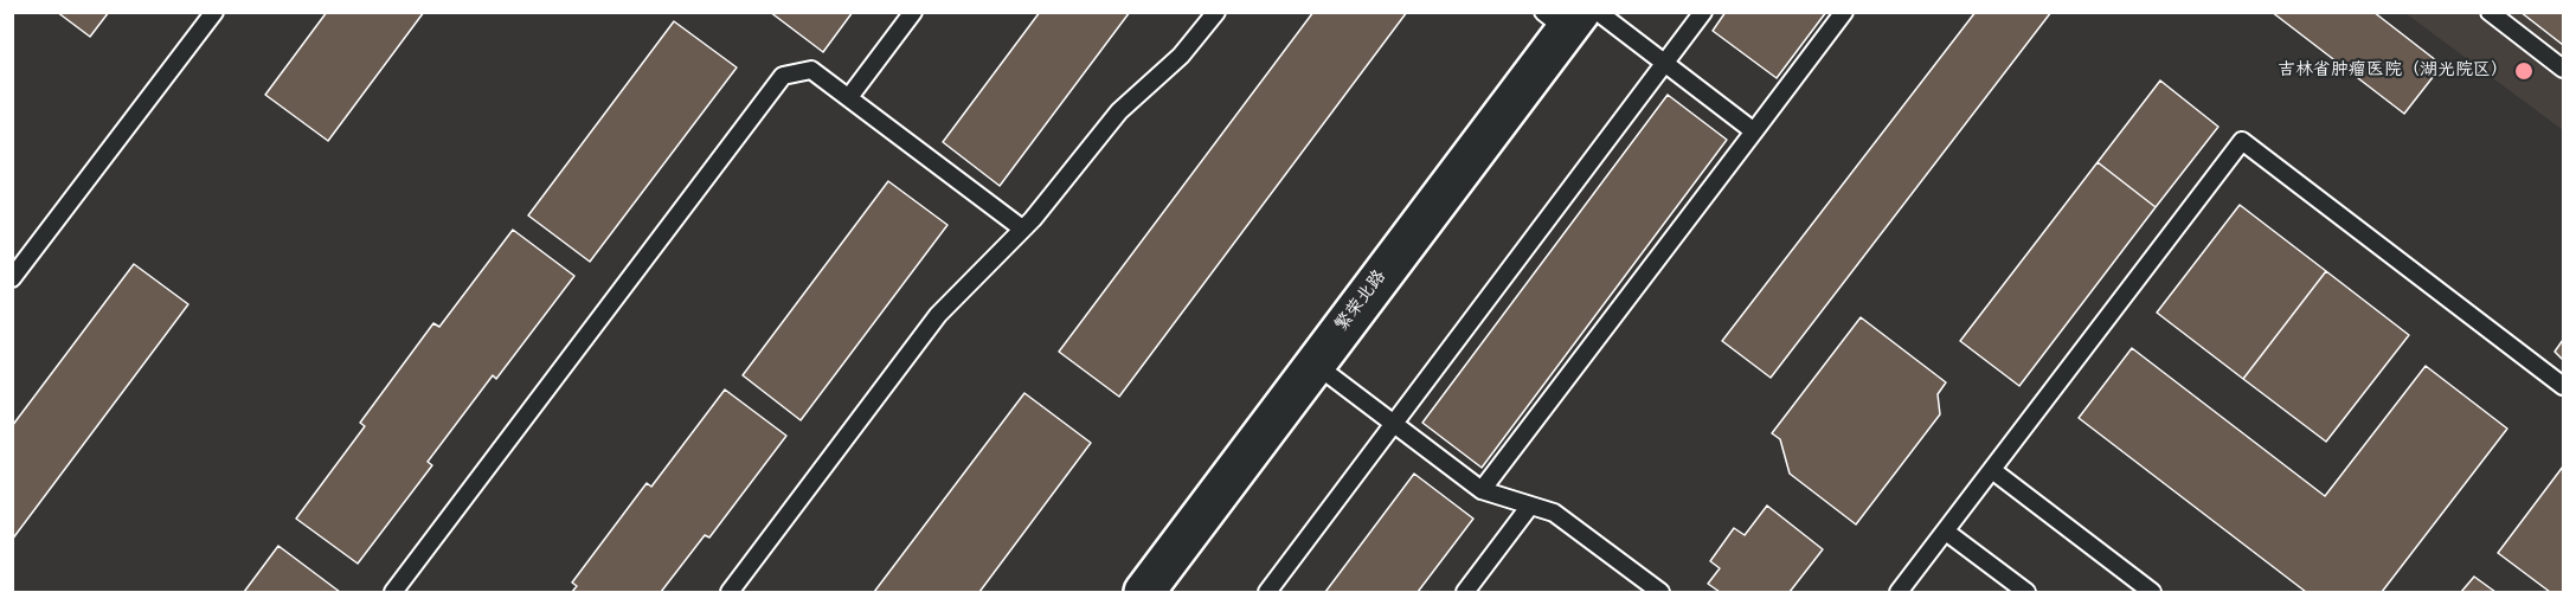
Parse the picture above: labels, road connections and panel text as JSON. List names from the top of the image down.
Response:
{
  "streets": {
    "street": ["繁荣北路"]
  },
  "places": ["吉林省肿瘤医院（湖光院区）"]
}
